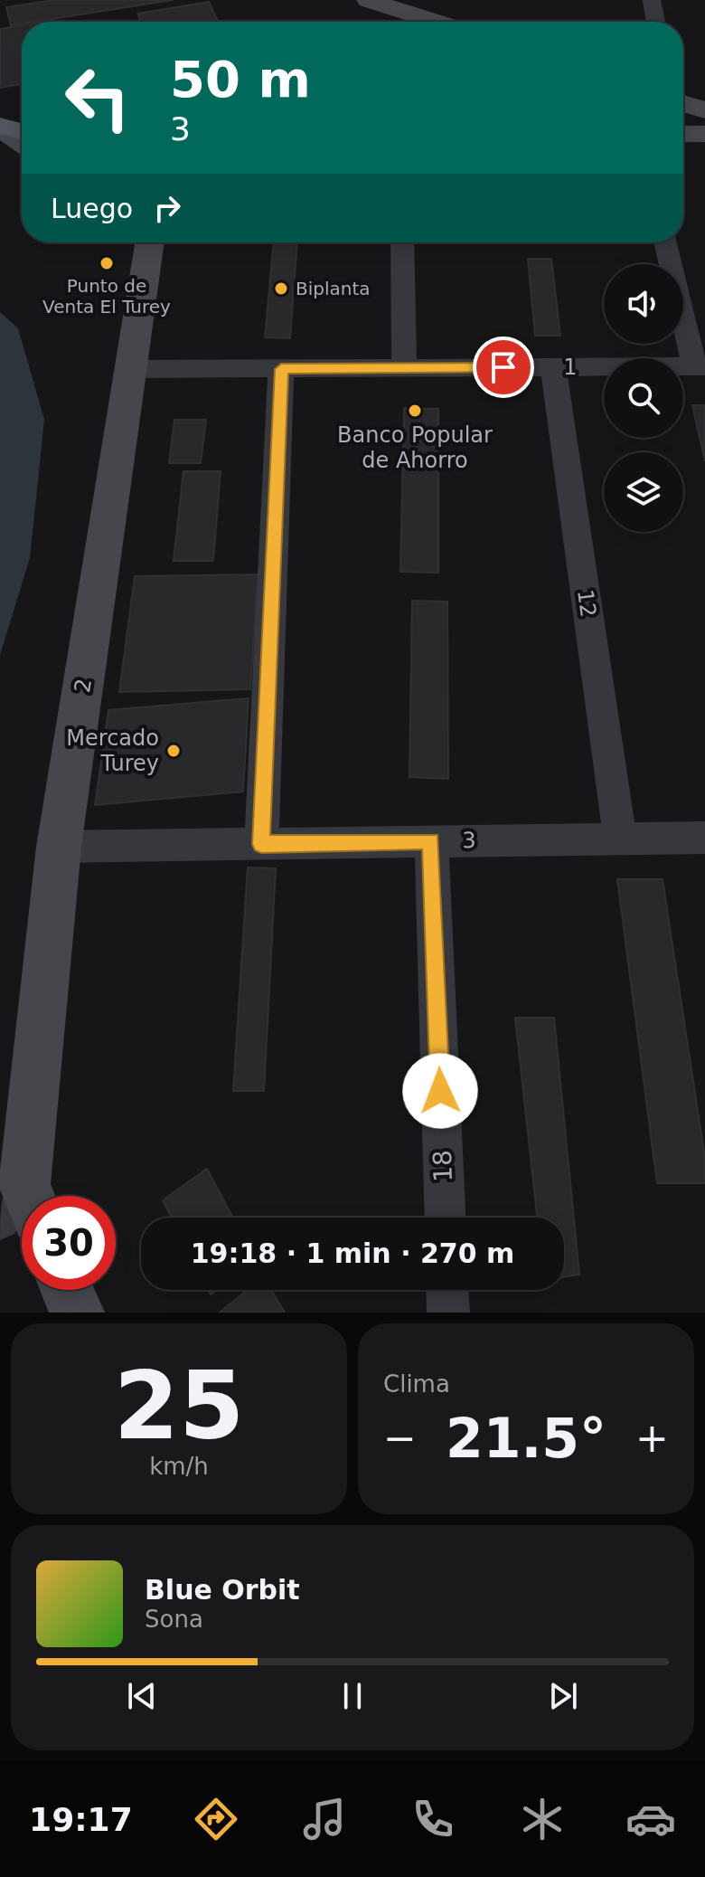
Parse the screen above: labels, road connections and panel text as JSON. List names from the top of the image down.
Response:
{
  "streets": {
    "main road": ["2"],
    "street": [
      "1",
      "12",
      "3",
      "18"
    ]
  },
  "crossings": [
    ["1", "12"],
    ["1", "2"],
    ["12", "3"],
    ["2", "3"],
    ["3", "18"]
  ],
  "places": [
    "Punto de Venta El Turey",
    "Biplanta",
    "Banco Popular de Ahorro",
    "Mercado Turey"
  ],
  "page": {
    "turn": ["50 m", "3"],
    "then": "Luego",
    "limit": "30",
    "trip": "19:18 · 1 min · 270 m",
    "tile": [
      ["25", "km/h"],
      "Clima"
    ],
    "heat": ["−", "21.5°", "+"],
    "song": ["Blue Orbit", "Sona"],
    "tabs": "19:17"
  }
}
